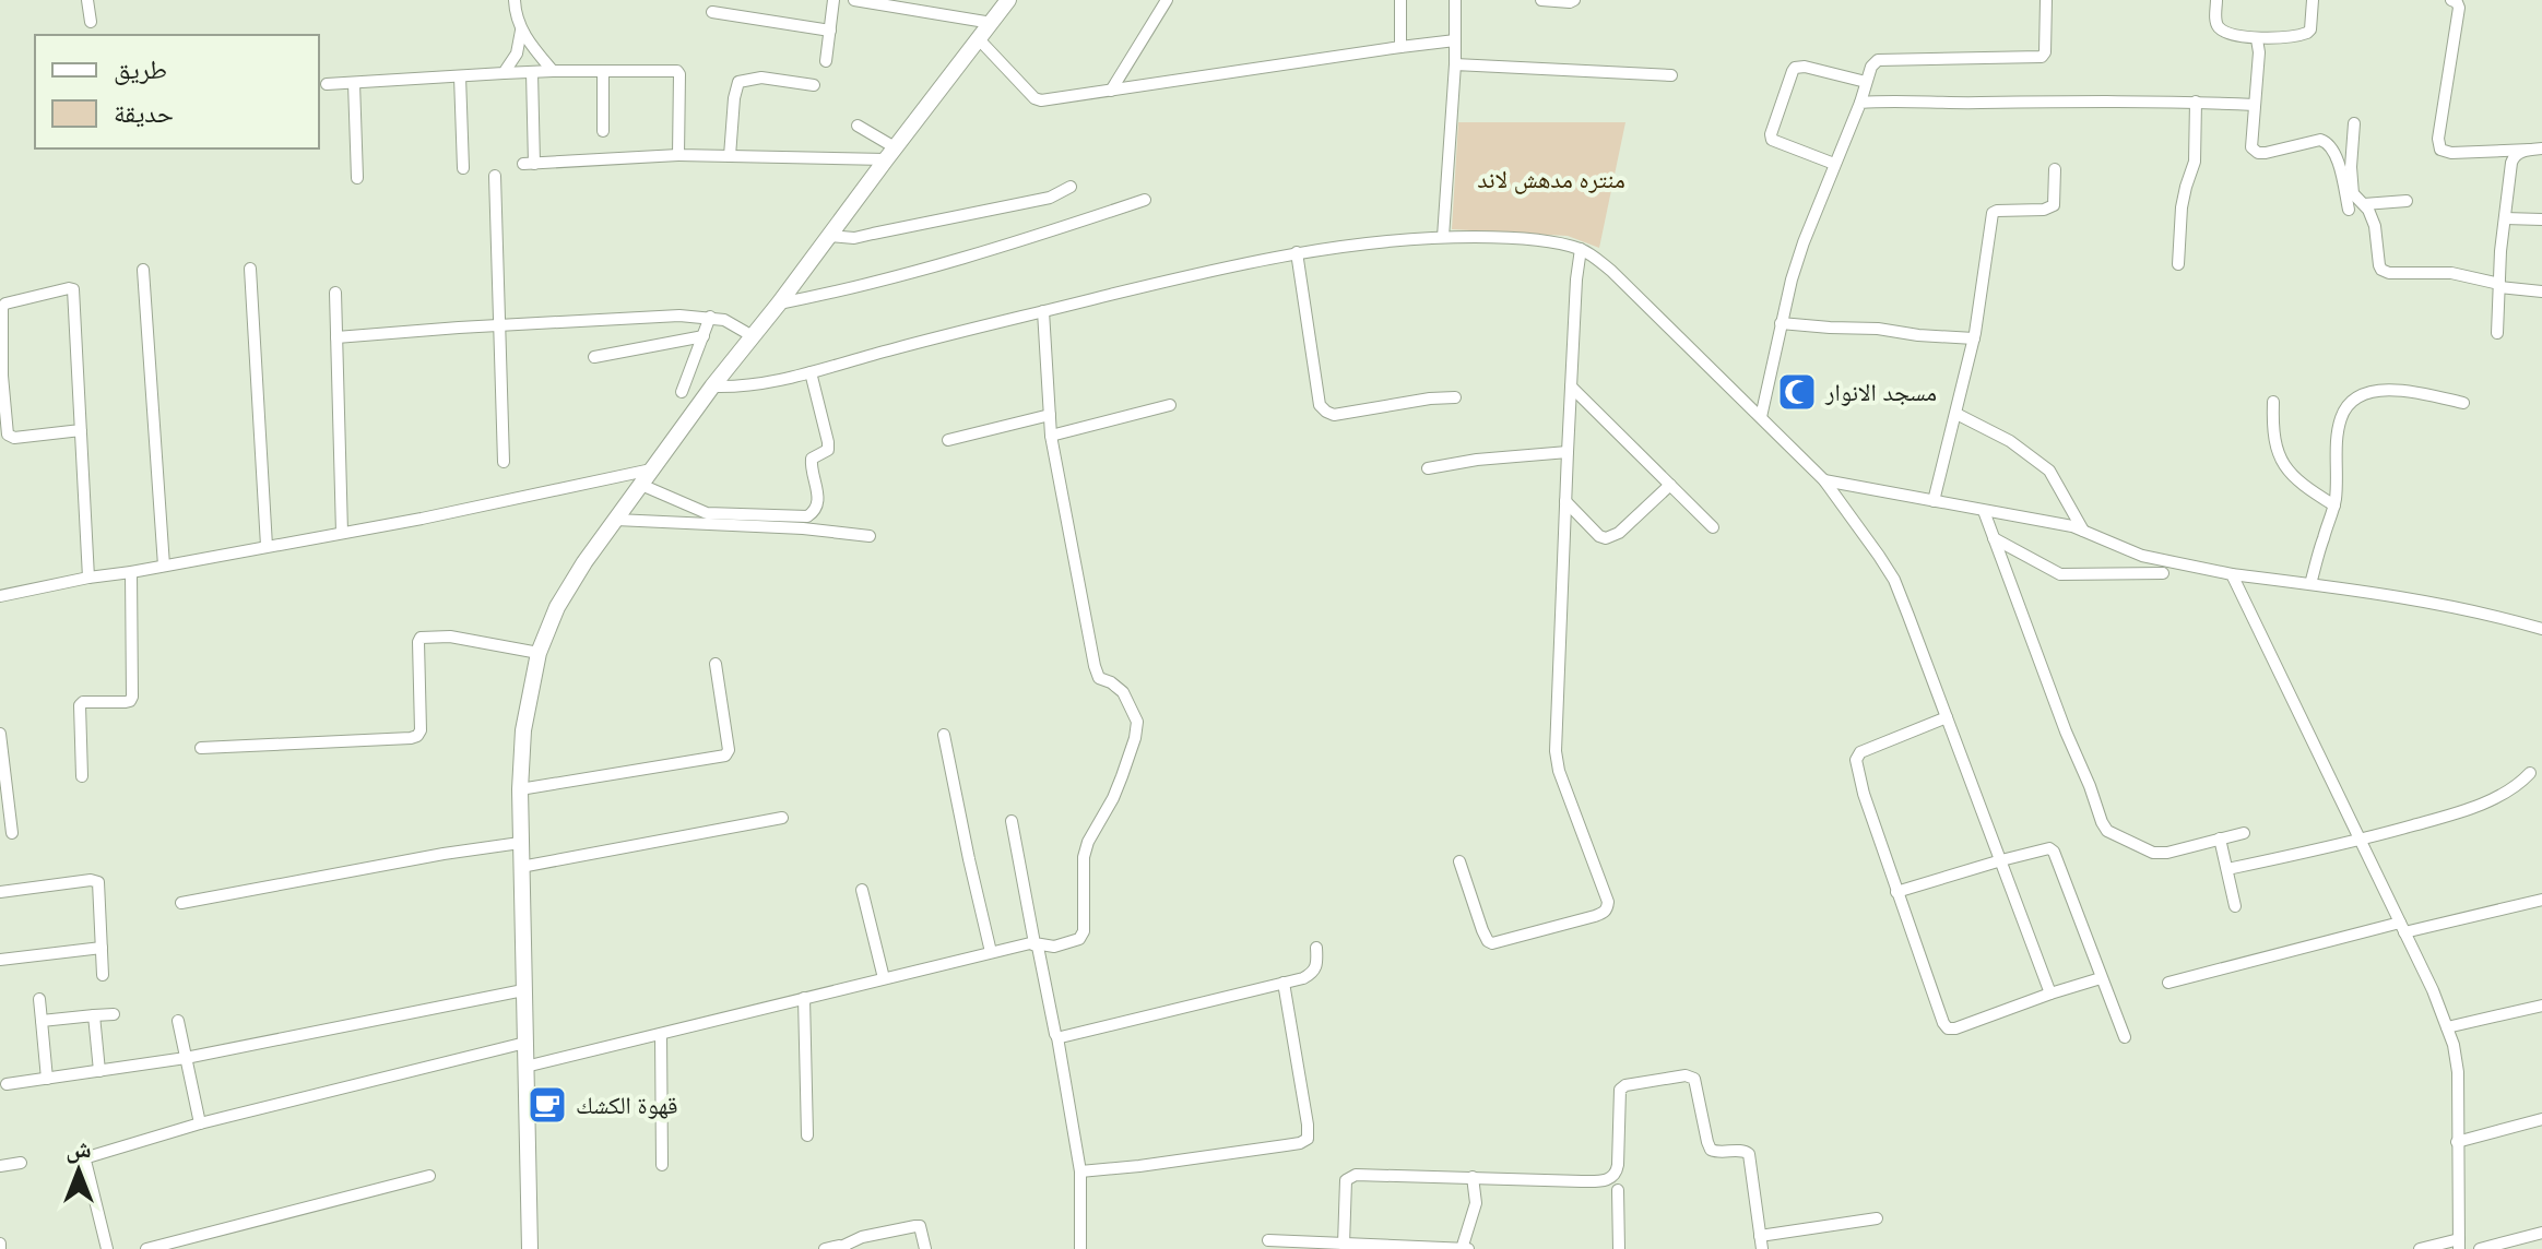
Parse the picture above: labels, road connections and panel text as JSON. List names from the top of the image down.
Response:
{
  "parks": ["منتره مدهش لاند"],
  "places": {
    "mosque": ["مسجد الانوار"],
    "cafe": ["قهوة الكشك"]
  },
  "legend": ["طريق", "حديقة"],
  "north": "top"
}
